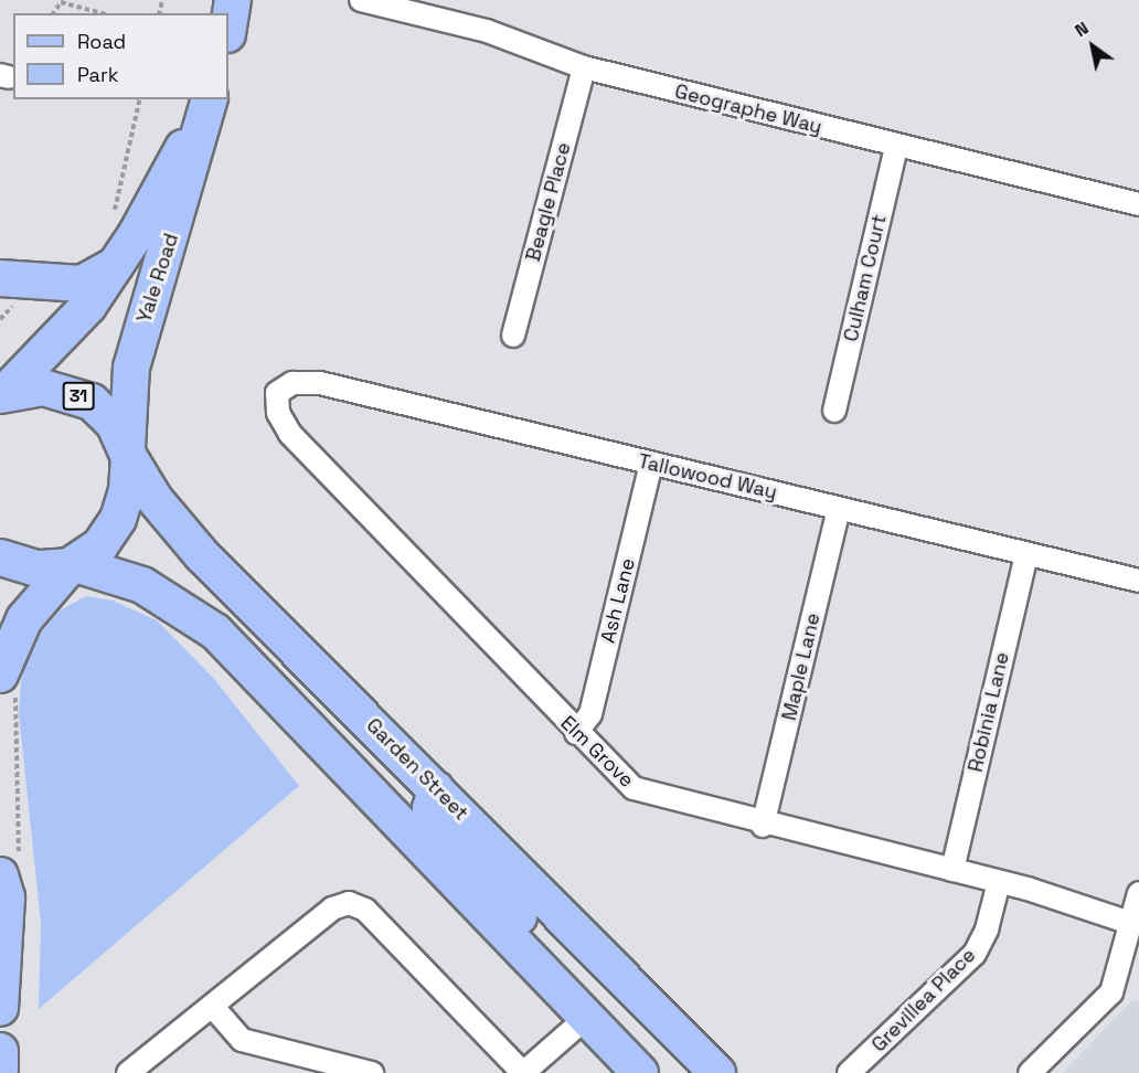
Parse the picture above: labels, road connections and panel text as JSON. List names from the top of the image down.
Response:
{
  "streets": {
    "main road": ["Yale Road", "31", "Garden Street"],
    "street": [
      "Geographe Way",
      "Beagle Place",
      "Culham Court",
      "Tallowood Way",
      "Ash Lane",
      "Maple Lane",
      "Robinia Lane",
      "Elm Grove",
      "Grevillea Place"
    ]
  },
  "crossings": [
    ["Geographe Way", "Beagle Place"],
    ["Geographe Way", "Culham Court"],
    ["Yale Road", "31"],
    ["Yale Road", "Garden Street"],
    ["31", "Garden Street"],
    ["Tallowood Way", "Ash Lane"],
    ["Tallowood Way", "Maple Lane"],
    ["Tallowood Way", "Robinia Lane"],
    ["Tallowood Way", "Elm Grove"],
    ["Ash Lane", "Elm Grove"],
    ["Maple Lane", "Elm Grove"],
    ["Robinia Lane", "Elm Grove"],
    ["Elm Grove", "Grevillea Place"]
  ],
  "legend": ["Road", "Park"],
  "north": "top left"
}
